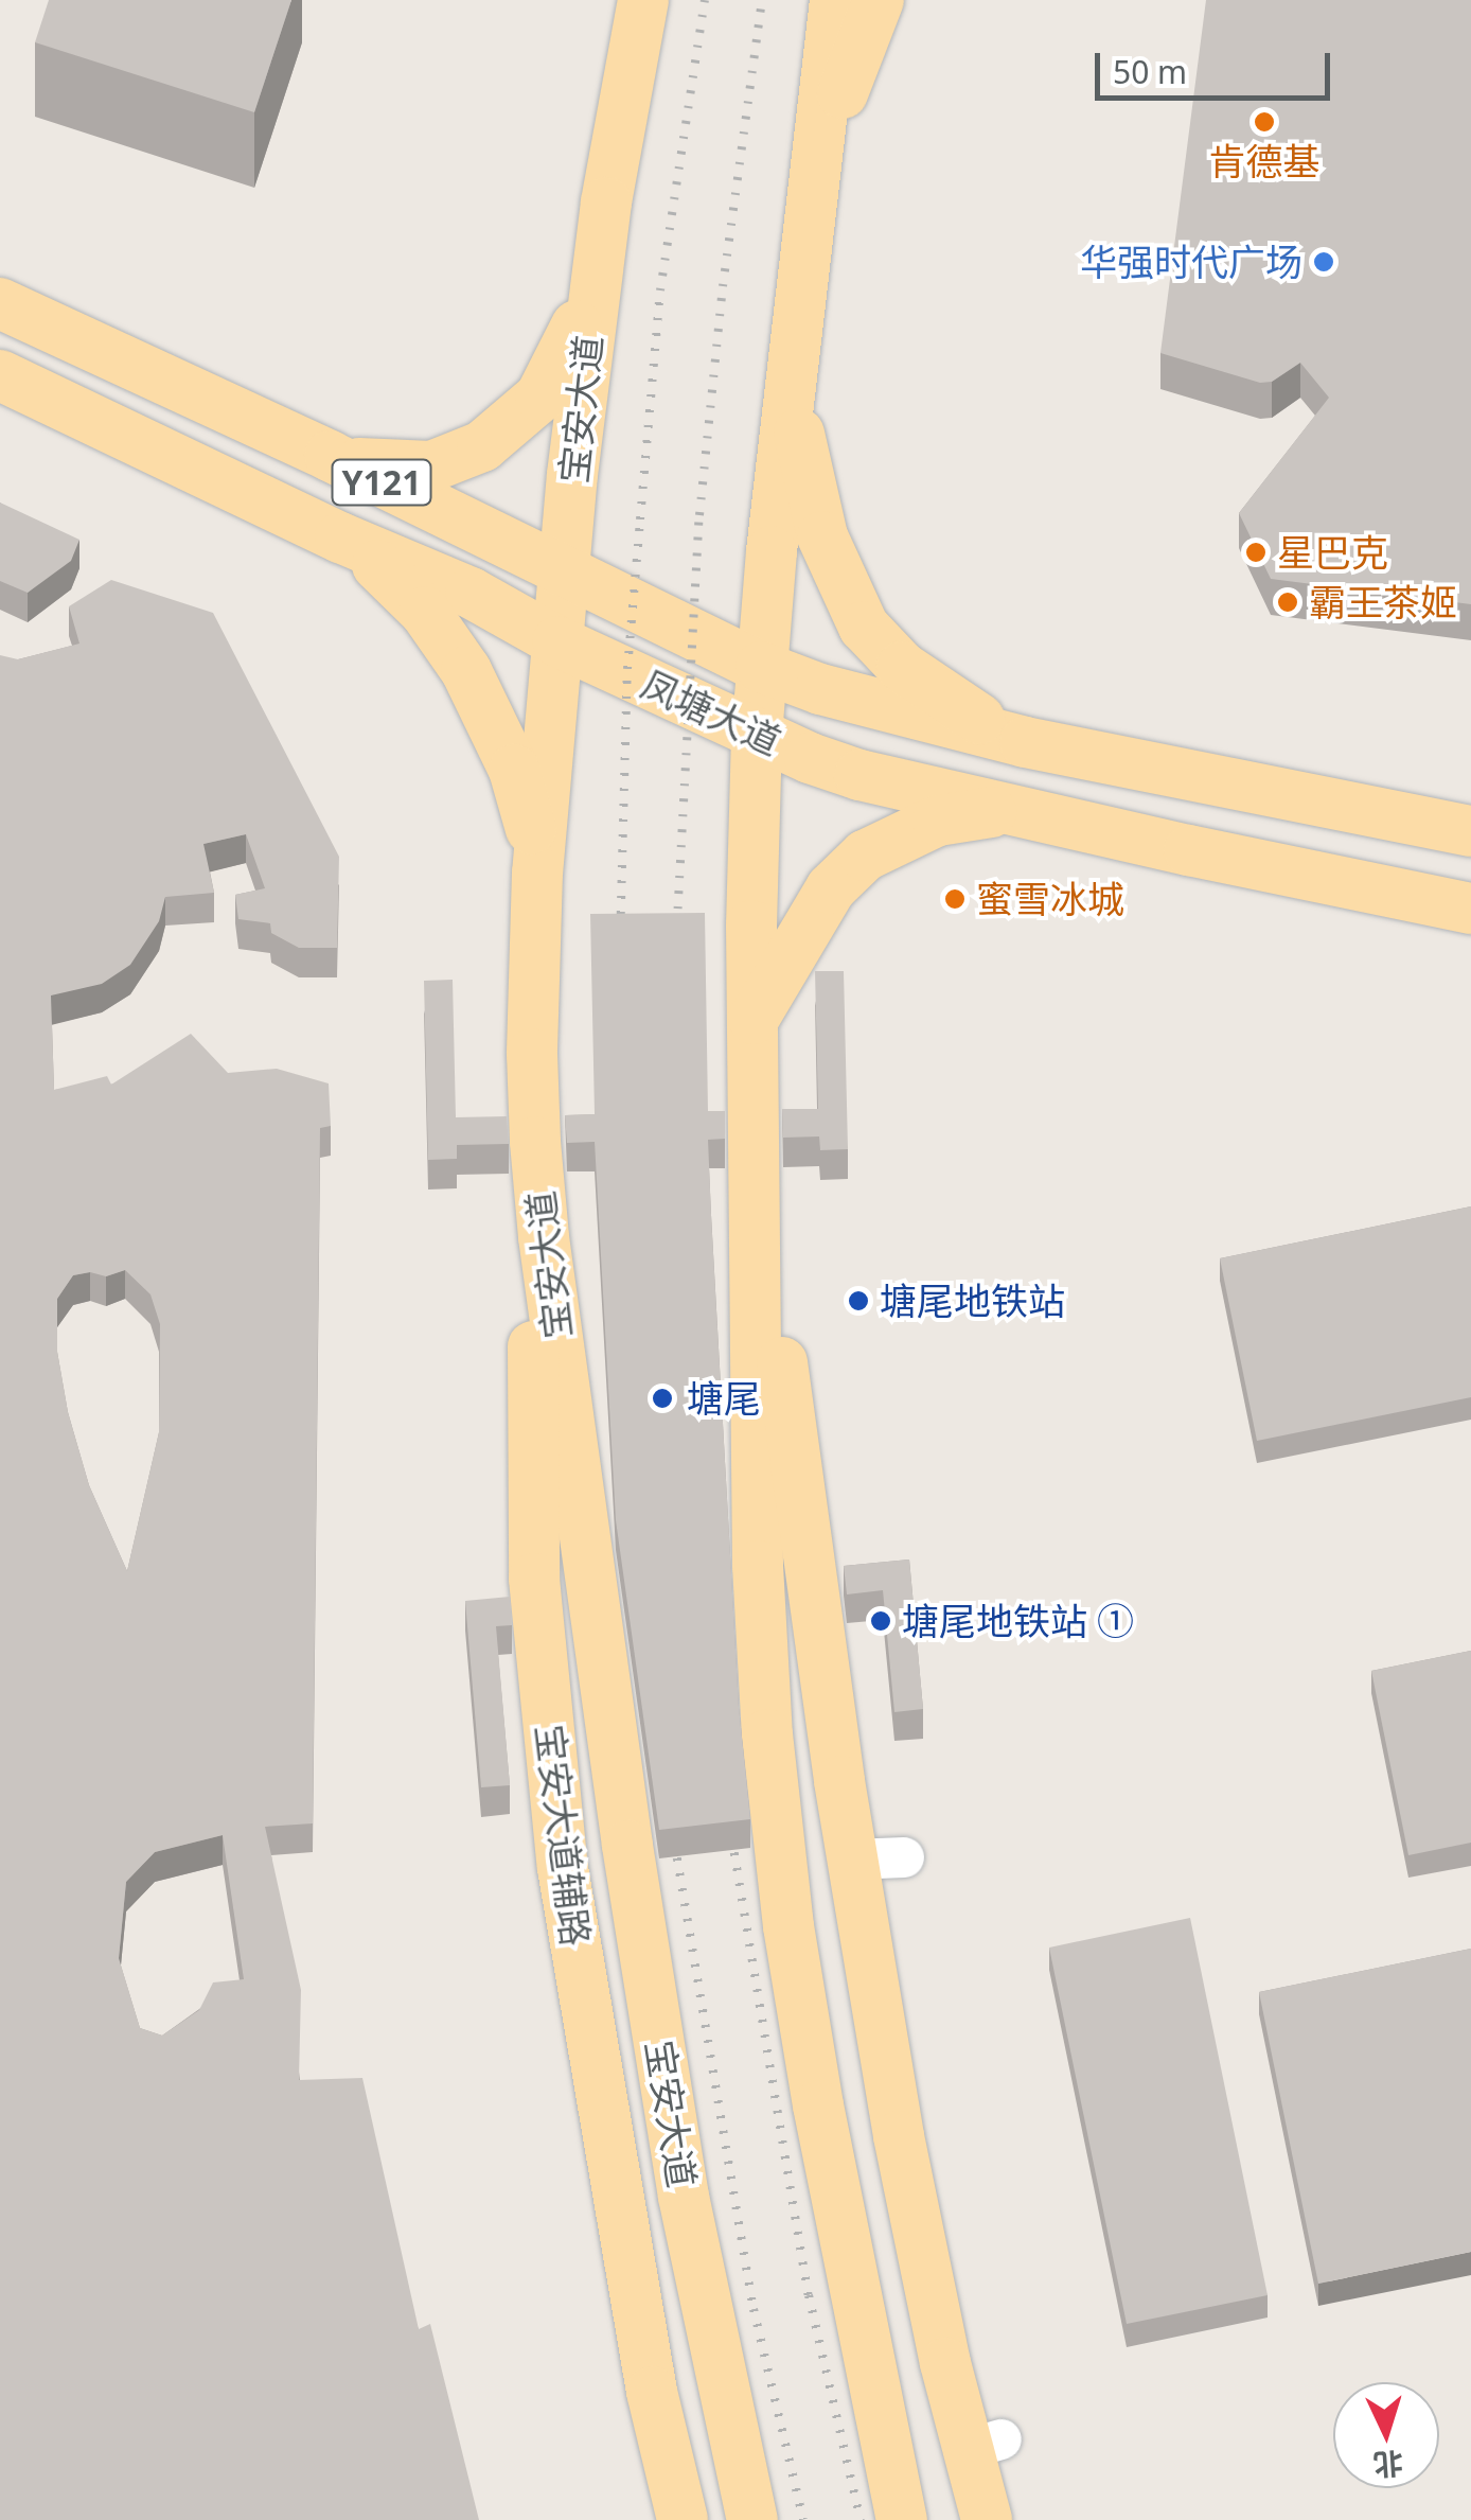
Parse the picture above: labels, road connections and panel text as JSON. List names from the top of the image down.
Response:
{
  "streets": {
    "main road": [
      "宝安大道",
      "Y121",
      "凤塘大道",
      "宝安大道辅路"
    ]
  },
  "crossings": [
    ["宝安大道", "凤塘大道"],
    ["宝安大道", "宝安大道辅路"]
  ],
  "places": [
    "肯德基",
    "华强时代广场",
    "星巴克",
    "霸王茶姬",
    "蜜雪冰城",
    "塘尾地铁站",
    "塘尾",
    "塘尾地铁站 ①"
  ],
  "scale_bar": "50 m",
  "north": "bottom"
}
